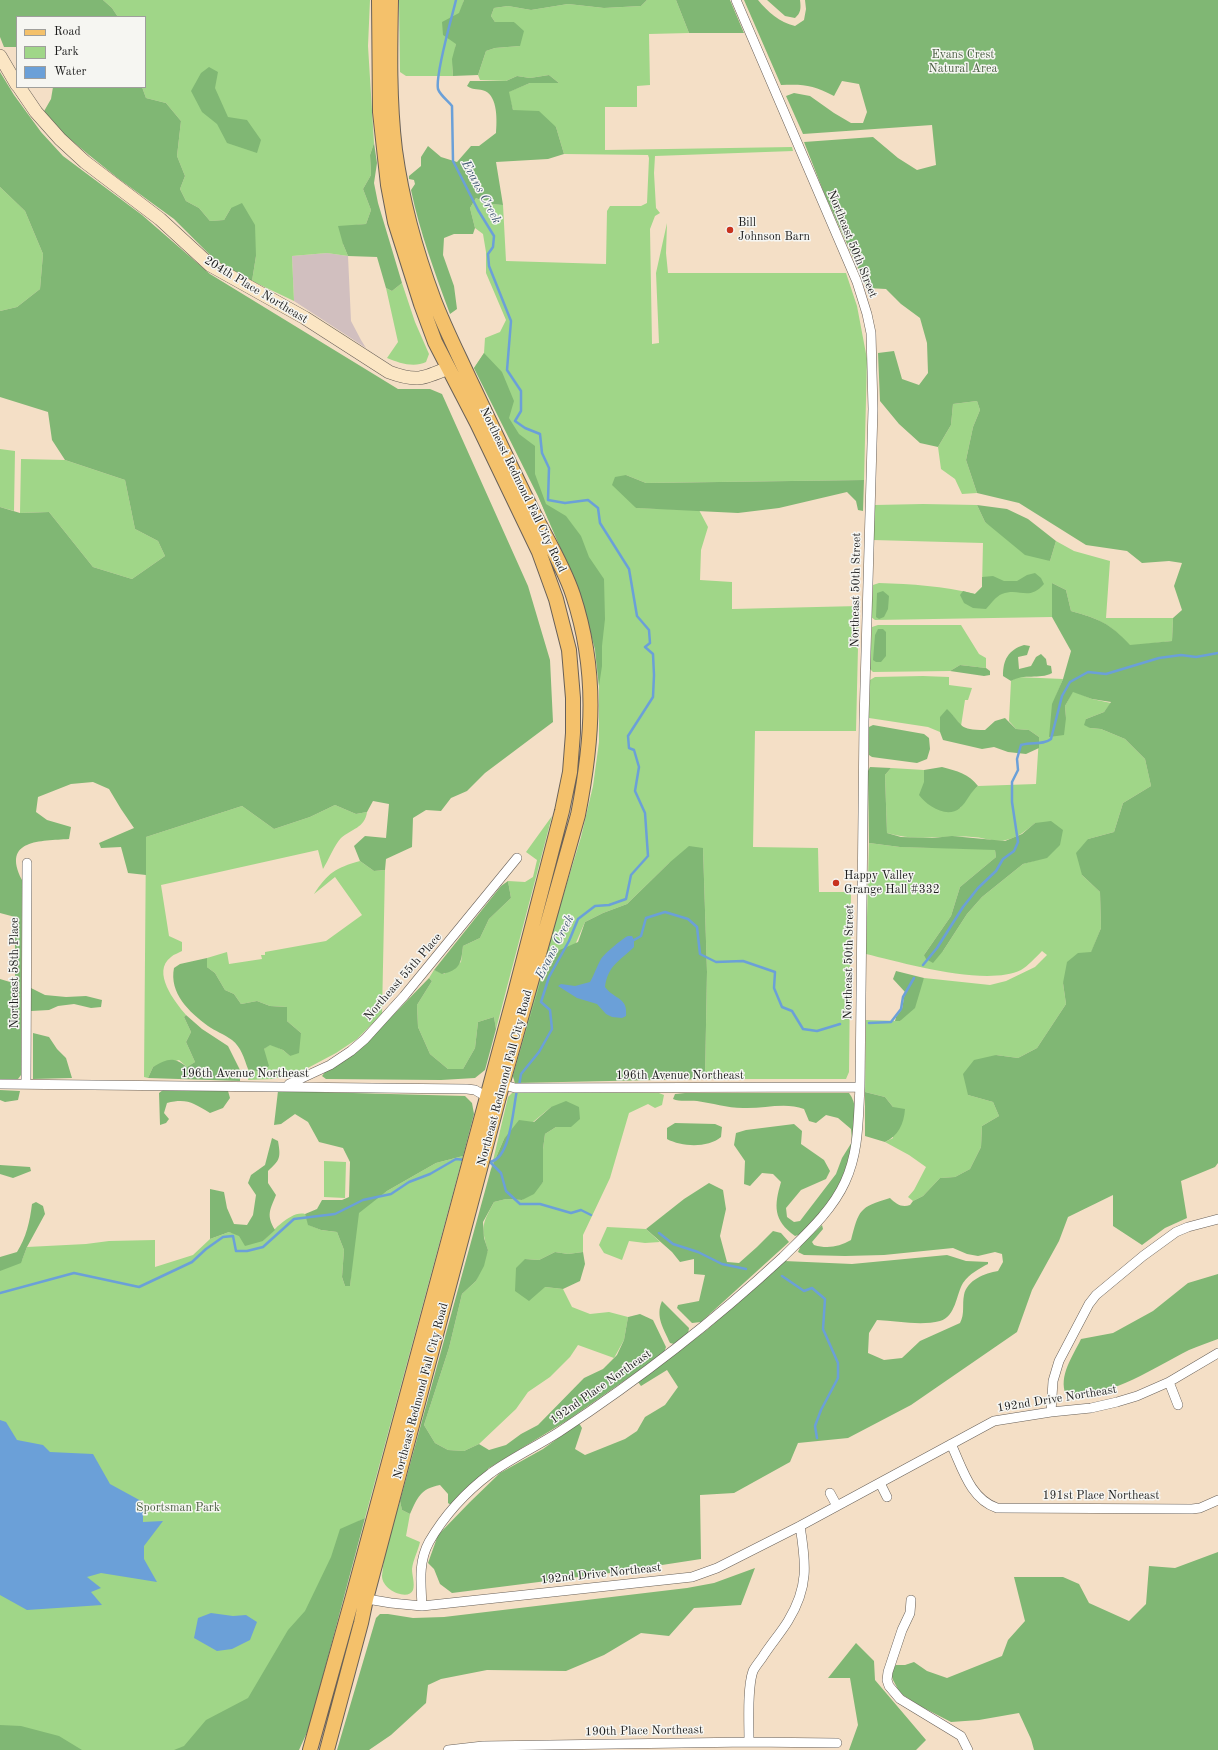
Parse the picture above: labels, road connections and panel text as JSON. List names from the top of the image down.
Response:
{
  "streets": {
    "main road": ["Northeast Redmond Fall City Road"],
    "street": [
      "Northeast 50th Street",
      "204th Place Northeast",
      "Northeast 58th Place",
      "Northeast 55th Place",
      "196th Avenue Northeast",
      "192nd Place Northeast",
      "192nd Drive Northeast",
      "191st Place Northeast",
      "190th Place Northeast"
    ]
  },
  "crossings": [
    ["Northeast 50th Street", "196th Avenue Northeast"],
    ["Northeast 50th Street", "192nd Place Northeast"],
    ["204th Place Northeast", "Northeast Redmond Fall City Road"],
    ["Northeast Redmond Fall City Road", "196th Avenue Northeast"],
    ["Northeast Redmond Fall City Road", "192nd Drive Northeast"],
    ["Northeast 58th Place", "196th Avenue Northeast"],
    ["Northeast 55th Place", "196th Avenue Northeast"],
    ["192nd Place Northeast", "192nd Drive Northeast"],
    ["192nd Drive Northeast", "191st Place Northeast"]
  ],
  "water": ["Evans Creek"],
  "parks": ["Evans Crest Natural Area", "Sportsman Park"],
  "places": ["Bill Johnson Barn", "Happy Valley Grange Hall #332"],
  "legend": ["Road", "Park", "Water"]
}
